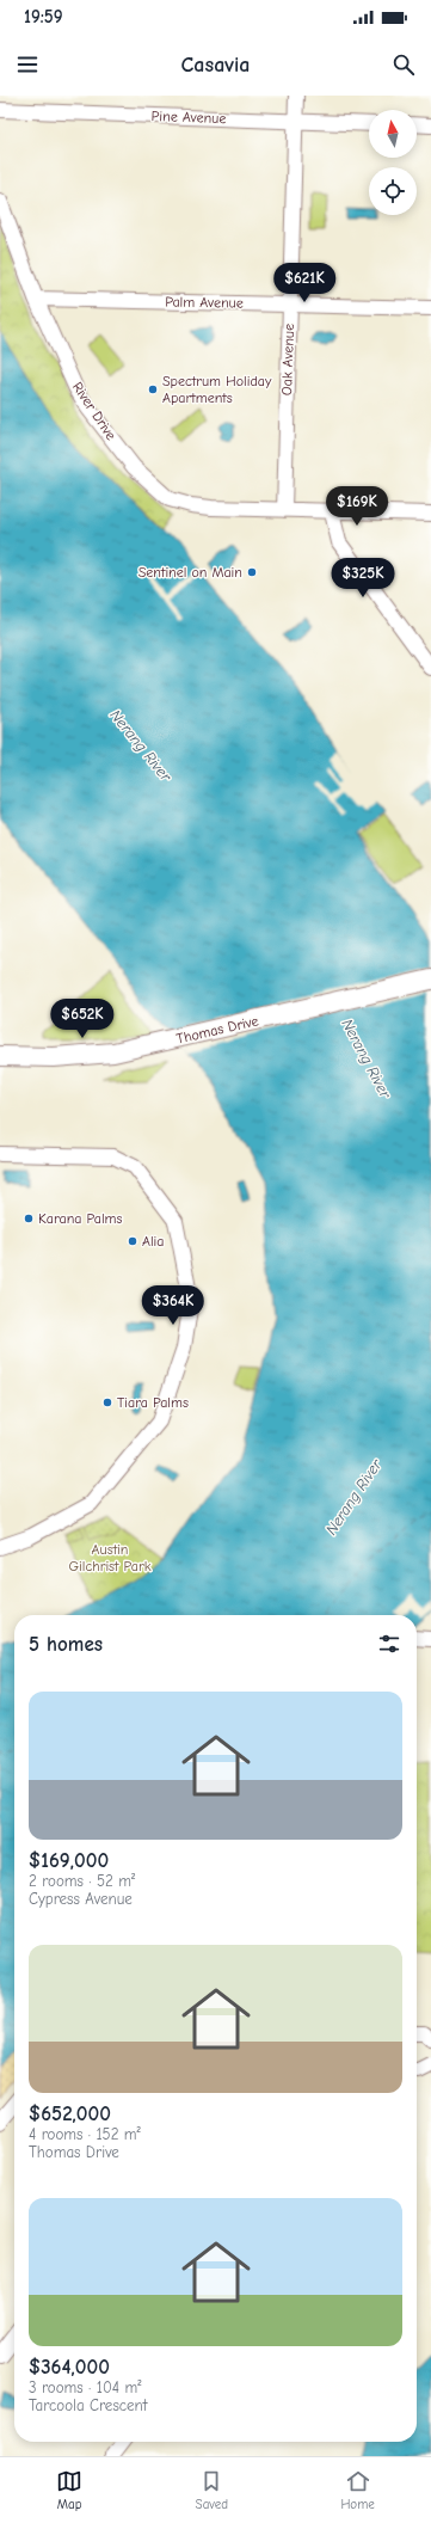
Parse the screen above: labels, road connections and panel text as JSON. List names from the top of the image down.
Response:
{
  "streets": {
    "main road": ["Thomas Drive"],
    "street": [
      "Pine Avenue",
      "Palm Avenue",
      "Oak Avenue",
      "River Drive"
    ]
  },
  "crossings": [
    ["Pine Avenue", "Oak Avenue"],
    ["Palm Avenue", "Oak Avenue"],
    ["Palm Avenue", "River Drive"],
    ["Oak Avenue", "River Drive"]
  ],
  "water": ["Nerang River"],
  "parks": ["Austin Gilchrist Park"],
  "places": [
    "Spectrum Holiday Apartments",
    "Sentinel on Main",
    "Karana Palms",
    "Alia",
    "Tiara Palms"
  ],
  "north": "top",
  "page": {
    "status": "19:59",
    "header": "Casavia",
    "price": [
      "$621K",
      "$169K",
      "$325K",
      "$652K",
      "$364K"
    ],
    "heading": "5 homes",
    "list": [
      {
        "name": "$169,000",
        "note": "2 rooms · 52 m² · Cypress Avenue"
      },
      {
        "name": "$652,000",
        "note": "4 rooms · 152 m² · Thomas Drive"
      },
      {
        "name": "$364,000",
        "note": "3 rooms · 104 m² · Tarcoola Crescent"
      }
    ],
    "tabs": ["Map", "Saved", "Home"]
  }
}
